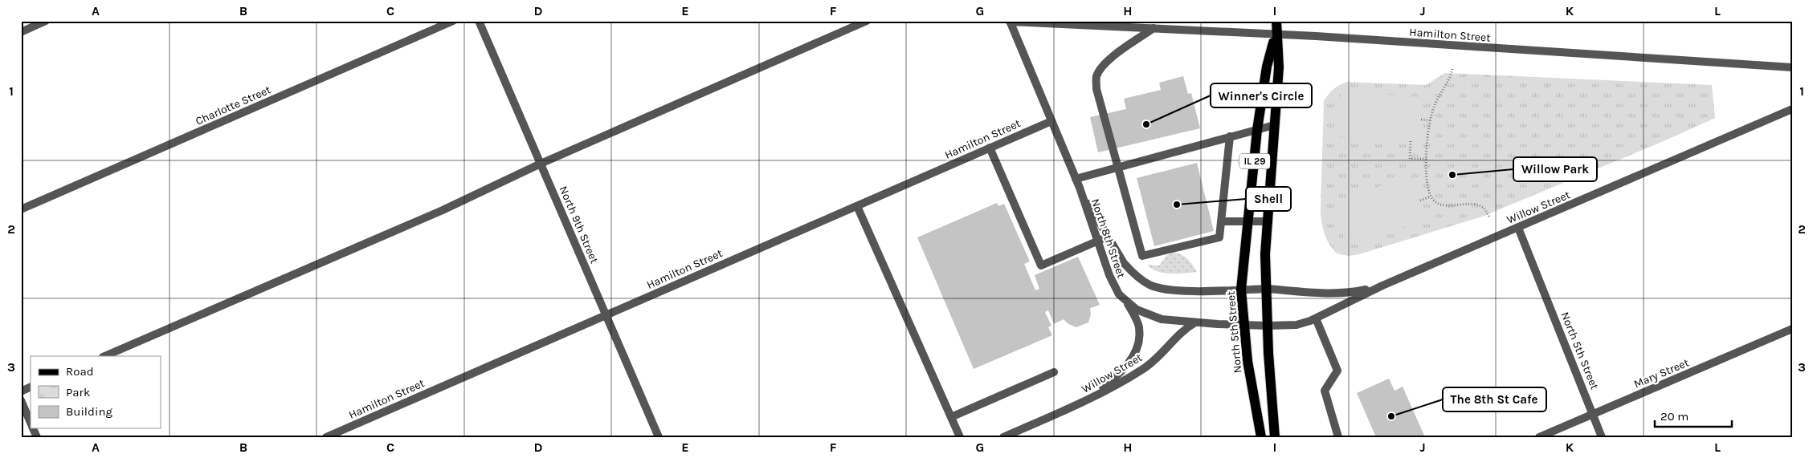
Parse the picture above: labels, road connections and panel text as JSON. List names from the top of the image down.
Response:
{
  "streets": {
    "main road": ["IL 29", "North 5th Street"],
    "street": [
      "Hamilton Street",
      "Charlotte Street",
      "Willow Street",
      "North 9th Street",
      "North 8th Street",
      "Mary Street"
    ]
  },
  "crossings": [
    ["Hamilton Street", "North 9th Street"],
    ["Hamilton Street", "North 8th Street"],
    ["Hamilton Street", "North 5th Street"],
    ["Willow Street", "North 8th Street"],
    ["Willow Street", "North 5th Street"],
    ["North 8th Street", "North 5th Street"],
    ["North 5th Street", "Mary Street"]
  ],
  "places": [
    "Winner's Circle",
    "Willow Park",
    "Shell",
    "The 8th St Cafe"
  ],
  "legend": ["Road", "Park", "Building"],
  "scale_bar": "20 m",
  "grid": {
    "columns": [
      "A",
      "B",
      "C",
      "D",
      "E",
      "F",
      "G",
      "H",
      "I",
      "J",
      "K",
      "L"
    ],
    "rows": ["1", "2", "3"]
  }
}
